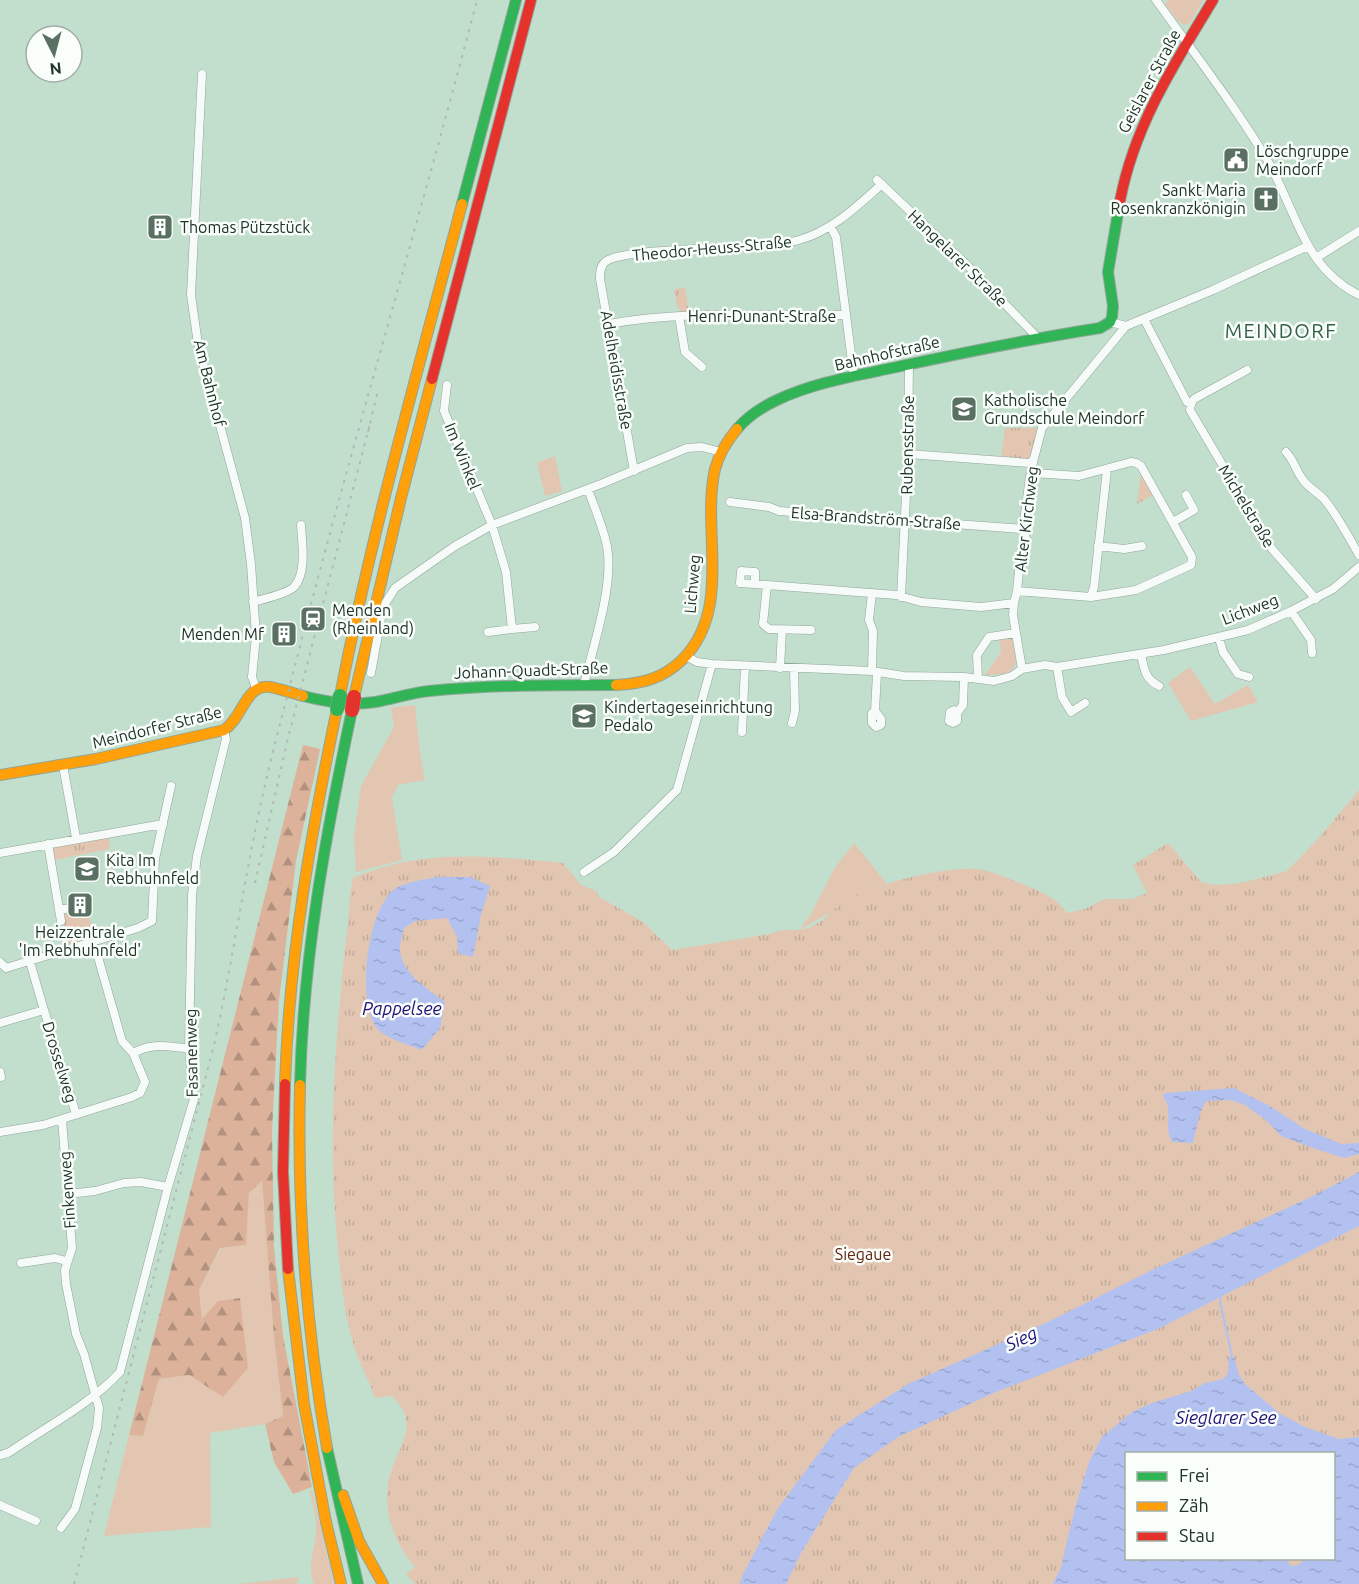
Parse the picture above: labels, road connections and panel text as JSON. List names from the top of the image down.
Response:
{
  "streets": {
    "main road": [
      "Geislarer Straße",
      "Bahnhofstraße",
      "Lichweg",
      "Johann-Quadt-Straße",
      "Meindorfer Straße"
    ],
    "street": [
      "Theodor-Heuss-Straße",
      "Hangelarer Straße",
      "Henri-Dunant-Straße",
      "Adelheidisstraße",
      "Am Bahnhof",
      "Rubensstraße",
      "Im Winkel",
      "Michelstraße",
      "Elsa-Brandström-Straße",
      "Alter Kirchweg",
      "Fasanenweg",
      "Drosselweg",
      "Finkenweg"
    ]
  },
  "crossings": [
    ["Geislarer Straße", "Bahnhofstraße"],
    ["Theodor-Heuss-Straße", "Hangelarer Straße"],
    ["Theodor-Heuss-Straße", "Adelheidisstraße"],
    ["Hangelarer Straße", "Bahnhofstraße"],
    ["Henri-Dunant-Straße", "Adelheidisstraße"],
    ["Bahnhofstraße", "Rubensstraße"],
    ["Bahnhofstraße", "Lichweg"],
    ["Am Bahnhof", "Johann-Quadt-Straße"],
    ["Am Bahnhof", "Meindorfer Straße"],
    ["Rubensstraße", "Elsa-Brandström-Straße"],
    ["Michelstraße", "Lichweg"],
    ["Elsa-Brandström-Straße", "Alter Kirchweg"],
    ["Alter Kirchweg", "Lichweg"],
    ["Lichweg", "Johann-Quadt-Straße"],
    ["Johann-Quadt-Straße", "Meindorfer Straße"],
    ["Meindorfer Straße", "Fasanenweg"],
    ["Fasanenweg", "Finkenweg"]
  ],
  "districts": ["MEINDORF"],
  "water": ["Pappelsee", "Sieg", "Sieglarer See"],
  "parks": ["Siegaue"],
  "places": {
    "public building": ["Löschgruppe Meindorf"],
    "church": ["Sankt Maria Rosenkranzkönigin"],
    "building": ["Thomas Pützstück", "Menden Mf", "Heizzentrale 'Im Rebhuhnfeld'"],
    "school or university": ["Katholische Grundschule Meindorf", "Kindertageseinrichtung Pedalo", "Kita Im Rebhuhnfeld"],
    "station": ["Menden (Rheinland)"]
  },
  "legend": ["Frei", "Zäh", "Stau"],
  "north": "bottom"
}
